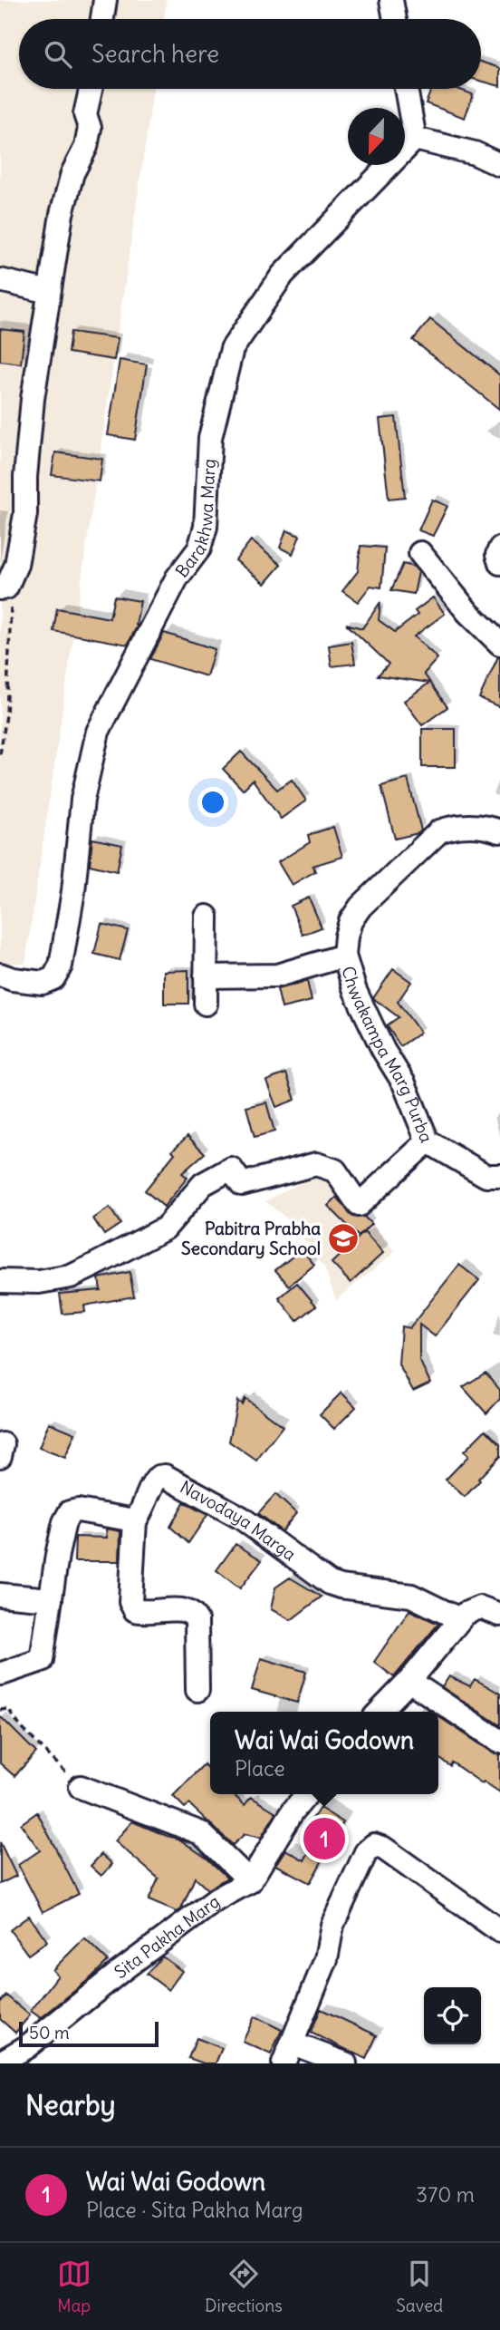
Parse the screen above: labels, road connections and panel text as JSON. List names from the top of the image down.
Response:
{
  "streets": {
    "street": [
      "Barakhwa Marg",
      "Chwakampa Marg Purba",
      "Navodaya Marga",
      "Sita Pakha Marg"
    ]
  },
  "places": {
    "school or university": ["Pabitra Prabha Secondary School"]
  },
  "scale_bar": "50 m",
  "north": "bottom",
  "page": {
    "search": "Search here",
    "popup": ["Wai Wai Godown", "Place"],
    "pins": "1",
    "scale": "50 m",
    "heading": "Nearby",
    "list": [
      {
        "mark": "1",
        "name": "Wai Wai Godown",
        "note": "Place · Sita Pakha Marg",
        "value": "370 m"
      }
    ],
    "nav": ["Map", "Directions", "Saved"]
  }
}
